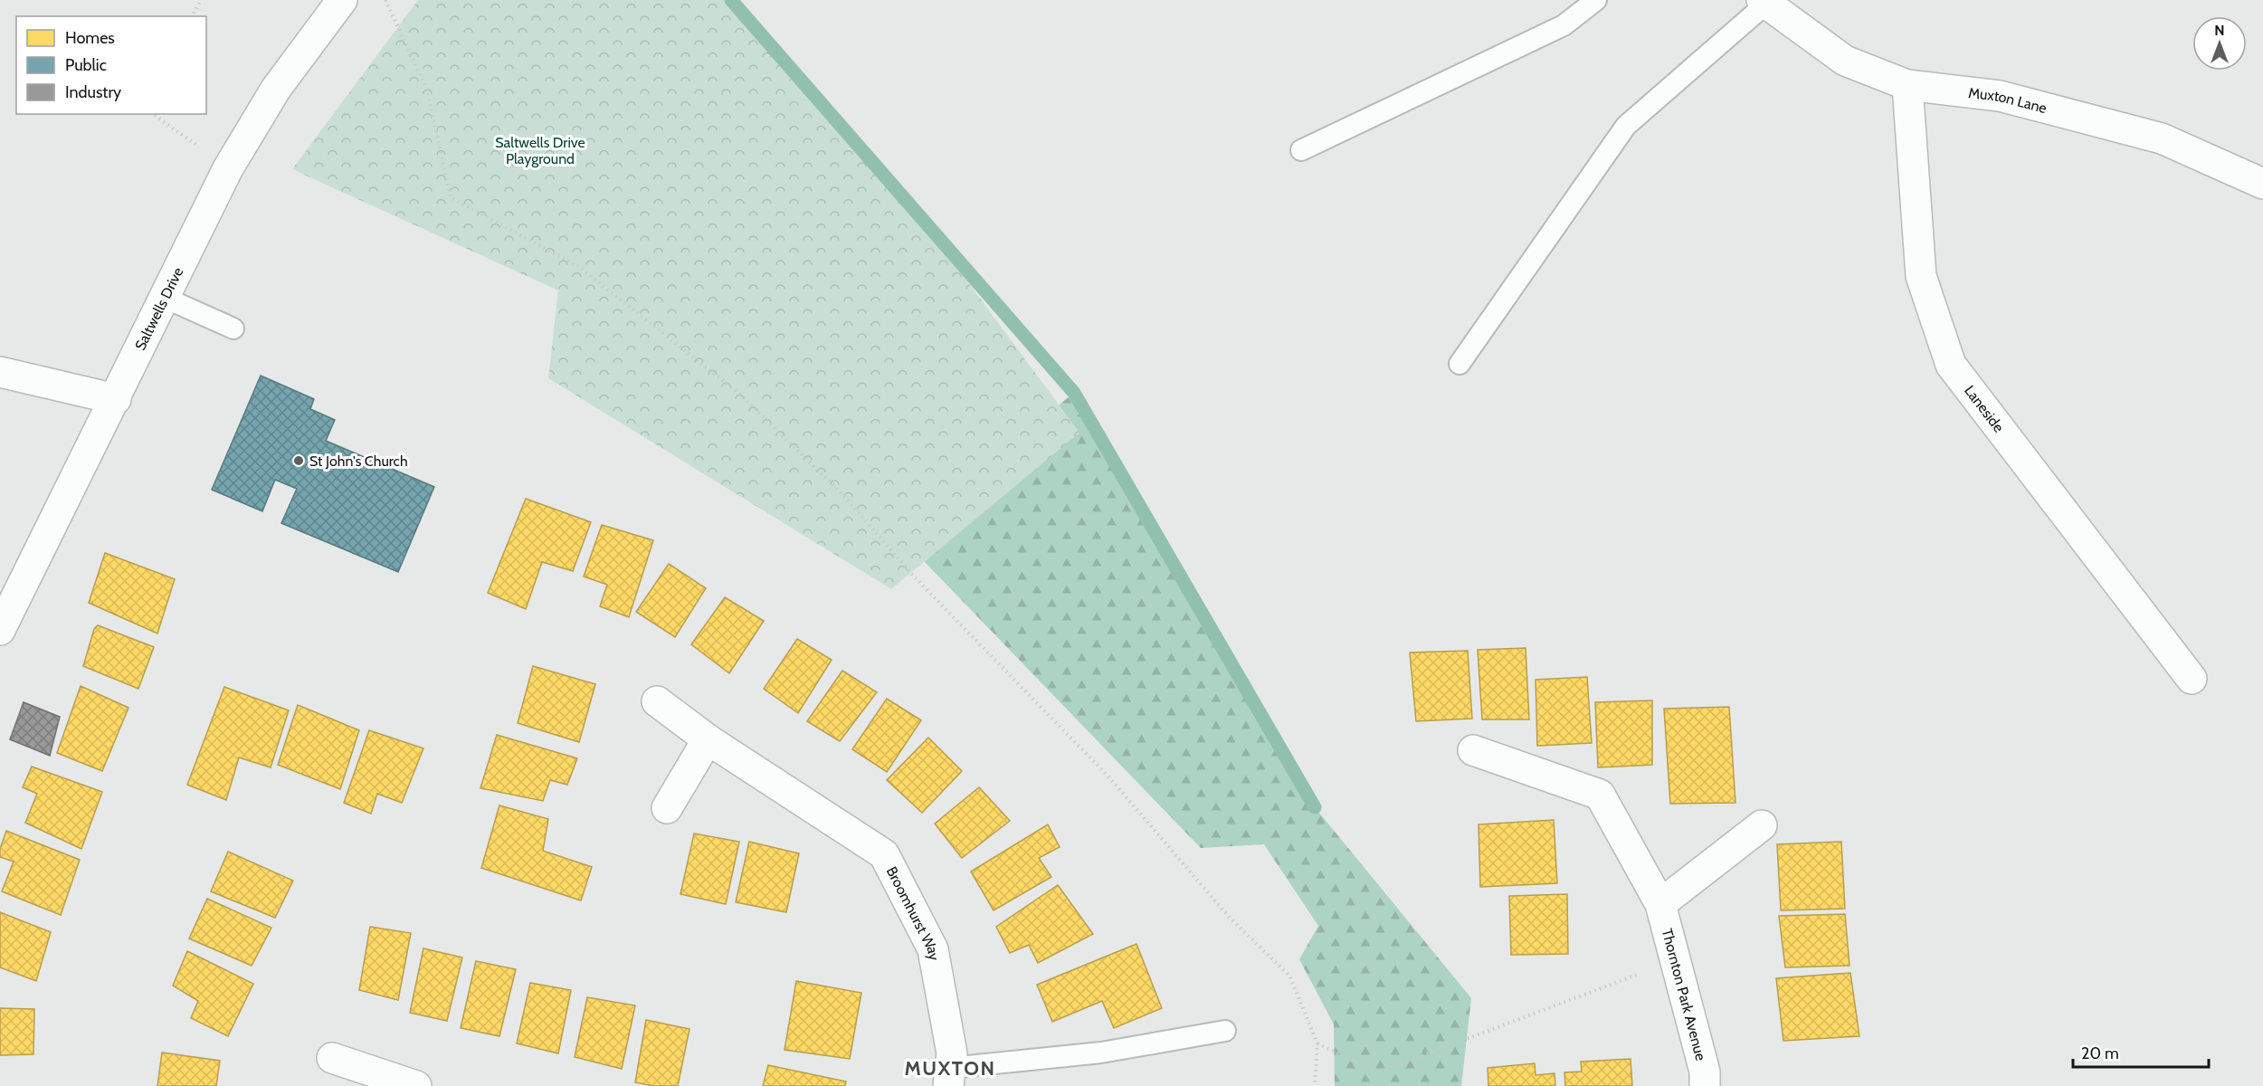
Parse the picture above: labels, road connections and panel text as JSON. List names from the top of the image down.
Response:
{
  "streets": {
    "street": [
      "Muxton Lane",
      "Saltwells Drive",
      "Laneside",
      "Broomhurst Way",
      "Thornton Park Avenue"
    ]
  },
  "crossings": [
    ["Muxton Lane", "Laneside"]
  ],
  "districts": ["MUXTON"],
  "parks": ["Saltwells Drive Playground"],
  "places": ["St John's Church"],
  "legend": ["Homes", "Public", "Industry"],
  "scale_bar": "20 m",
  "north": "top"
}
